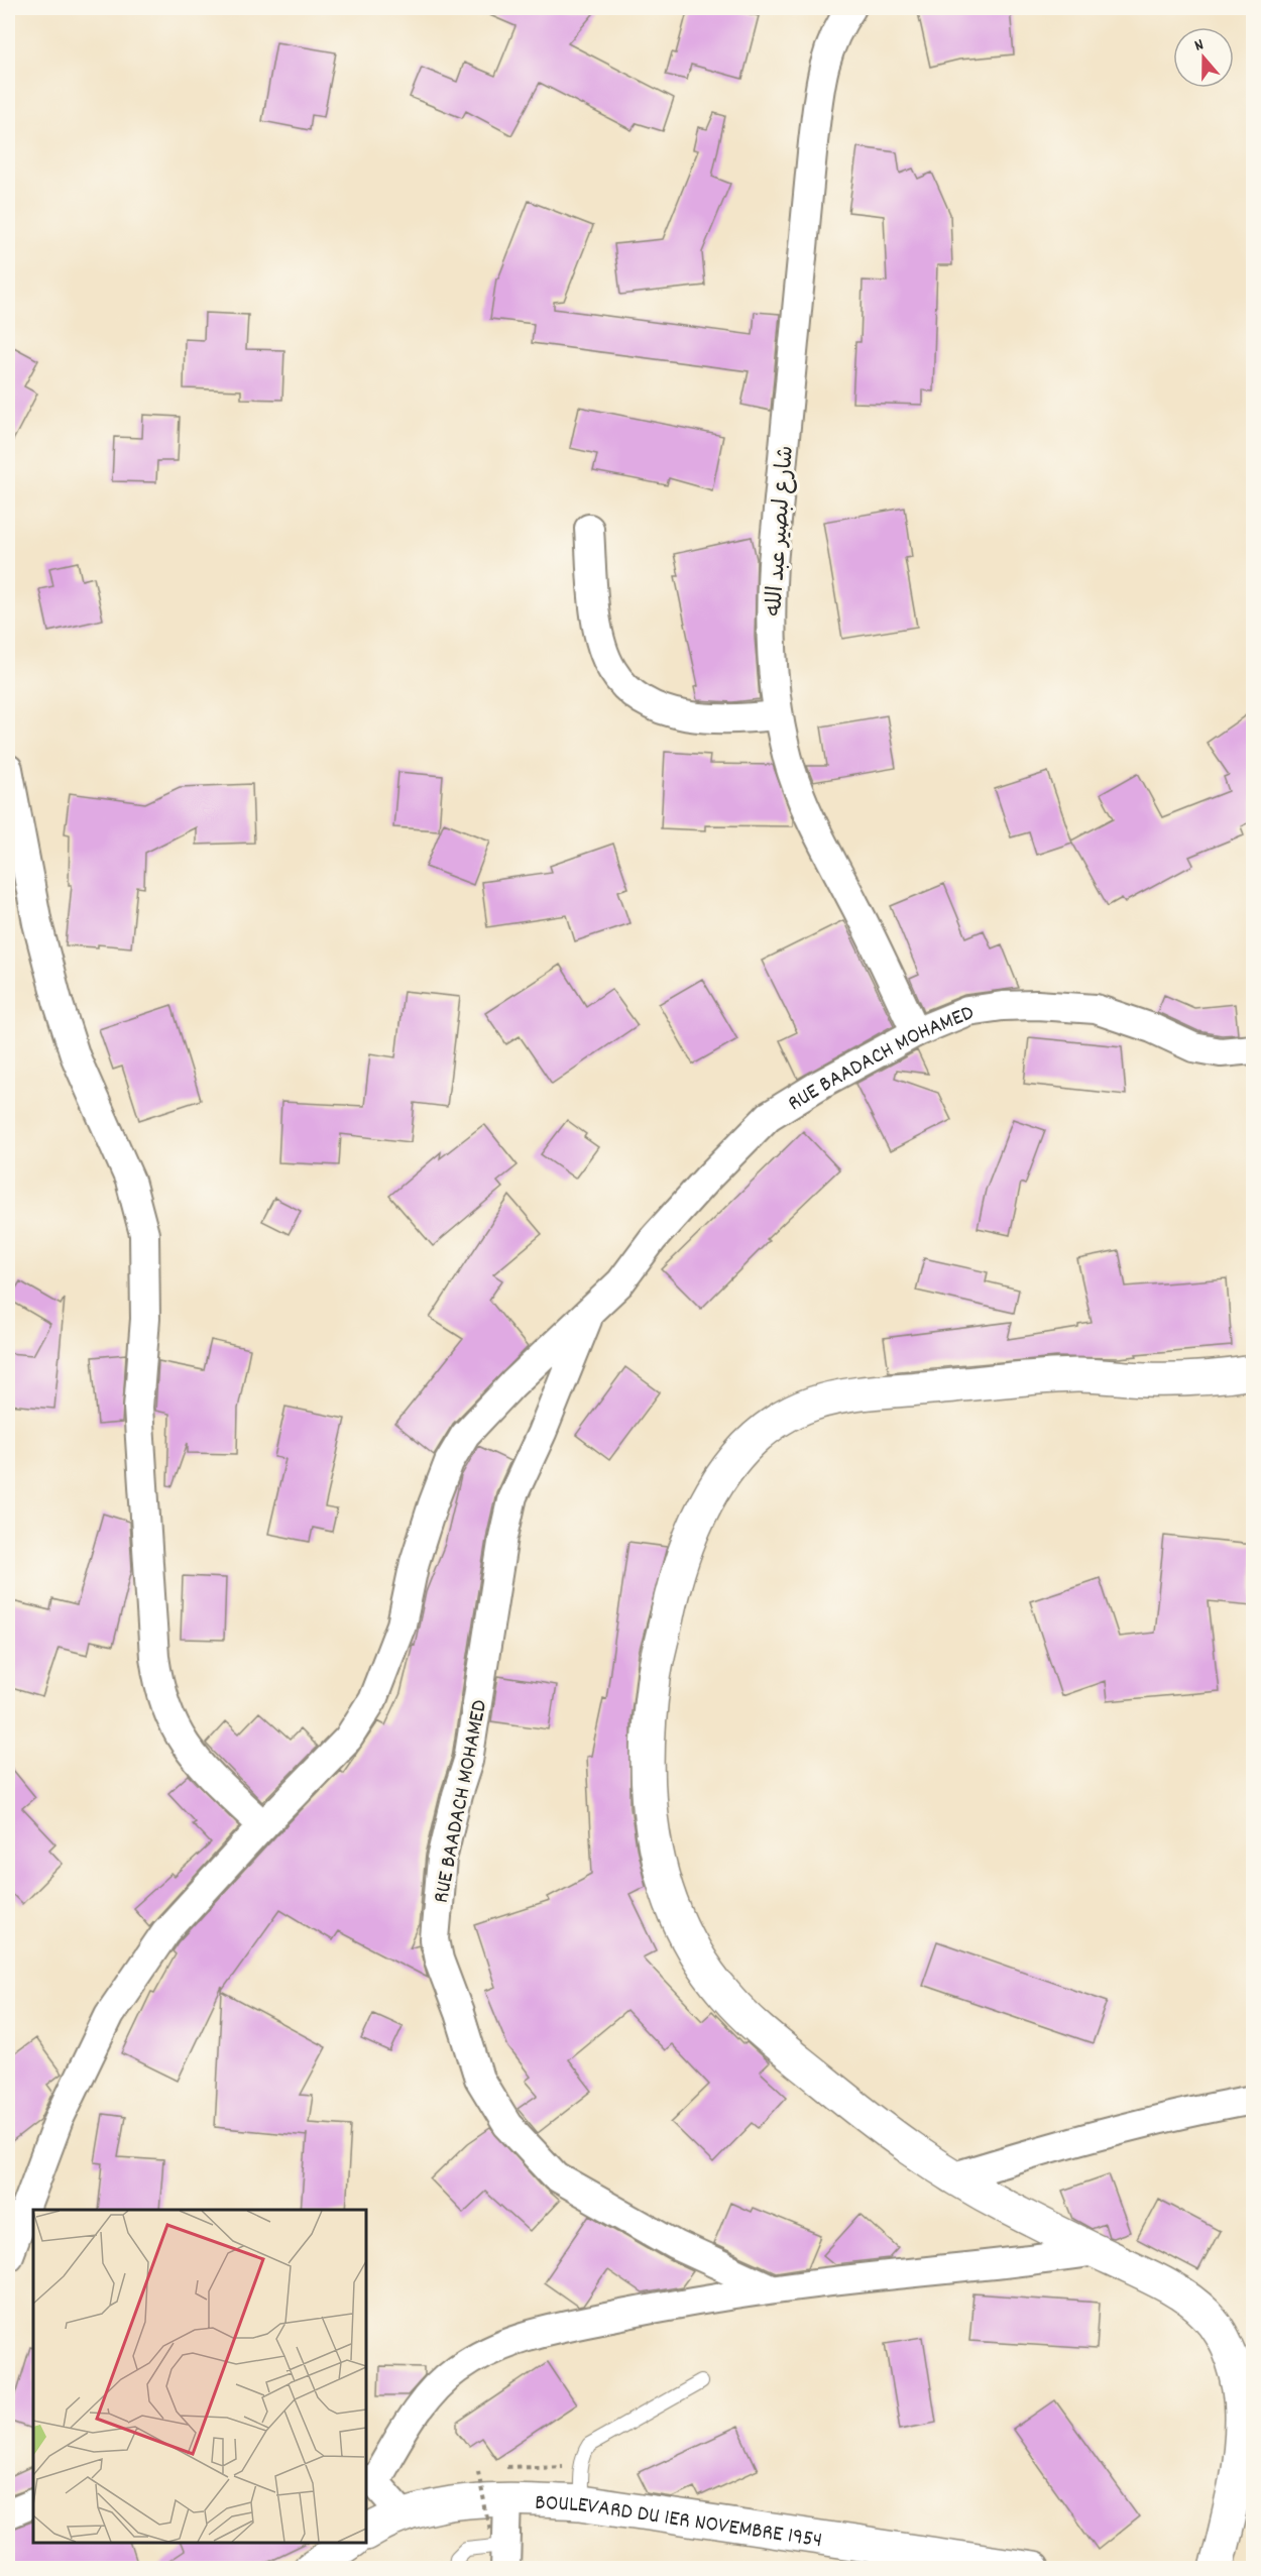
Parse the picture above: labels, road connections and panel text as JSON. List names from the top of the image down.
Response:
{
  "streets": {
    "main road": ["BOULEVARD DU 1ER NOVEMBRE 1954"],
    "street": ["شارع لبصير عبد الله", "RUE BAADACH MOHAMED"]
  },
  "crossings": [
    ["شارع لبصير عبد الله", "RUE BAADACH MOHAMED"]
  ],
  "north": "top"
}
